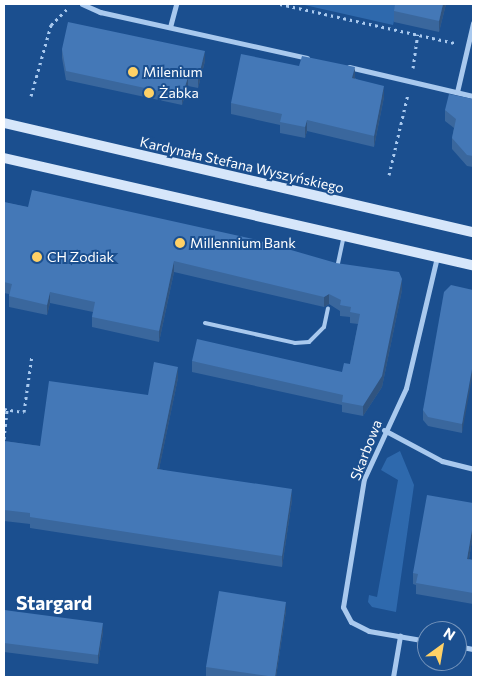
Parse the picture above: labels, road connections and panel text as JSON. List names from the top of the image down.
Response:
{
  "streets": {
    "main road": ["Kardynała Stefana Wyszyńskiego"],
    "street": ["Skarbowa"]
  },
  "districts": ["Stargard"],
  "places": [
    "Milenium",
    "Żabka",
    "Millennium Bank",
    "CH Zodiak"
  ],
  "north": "top right"
}
